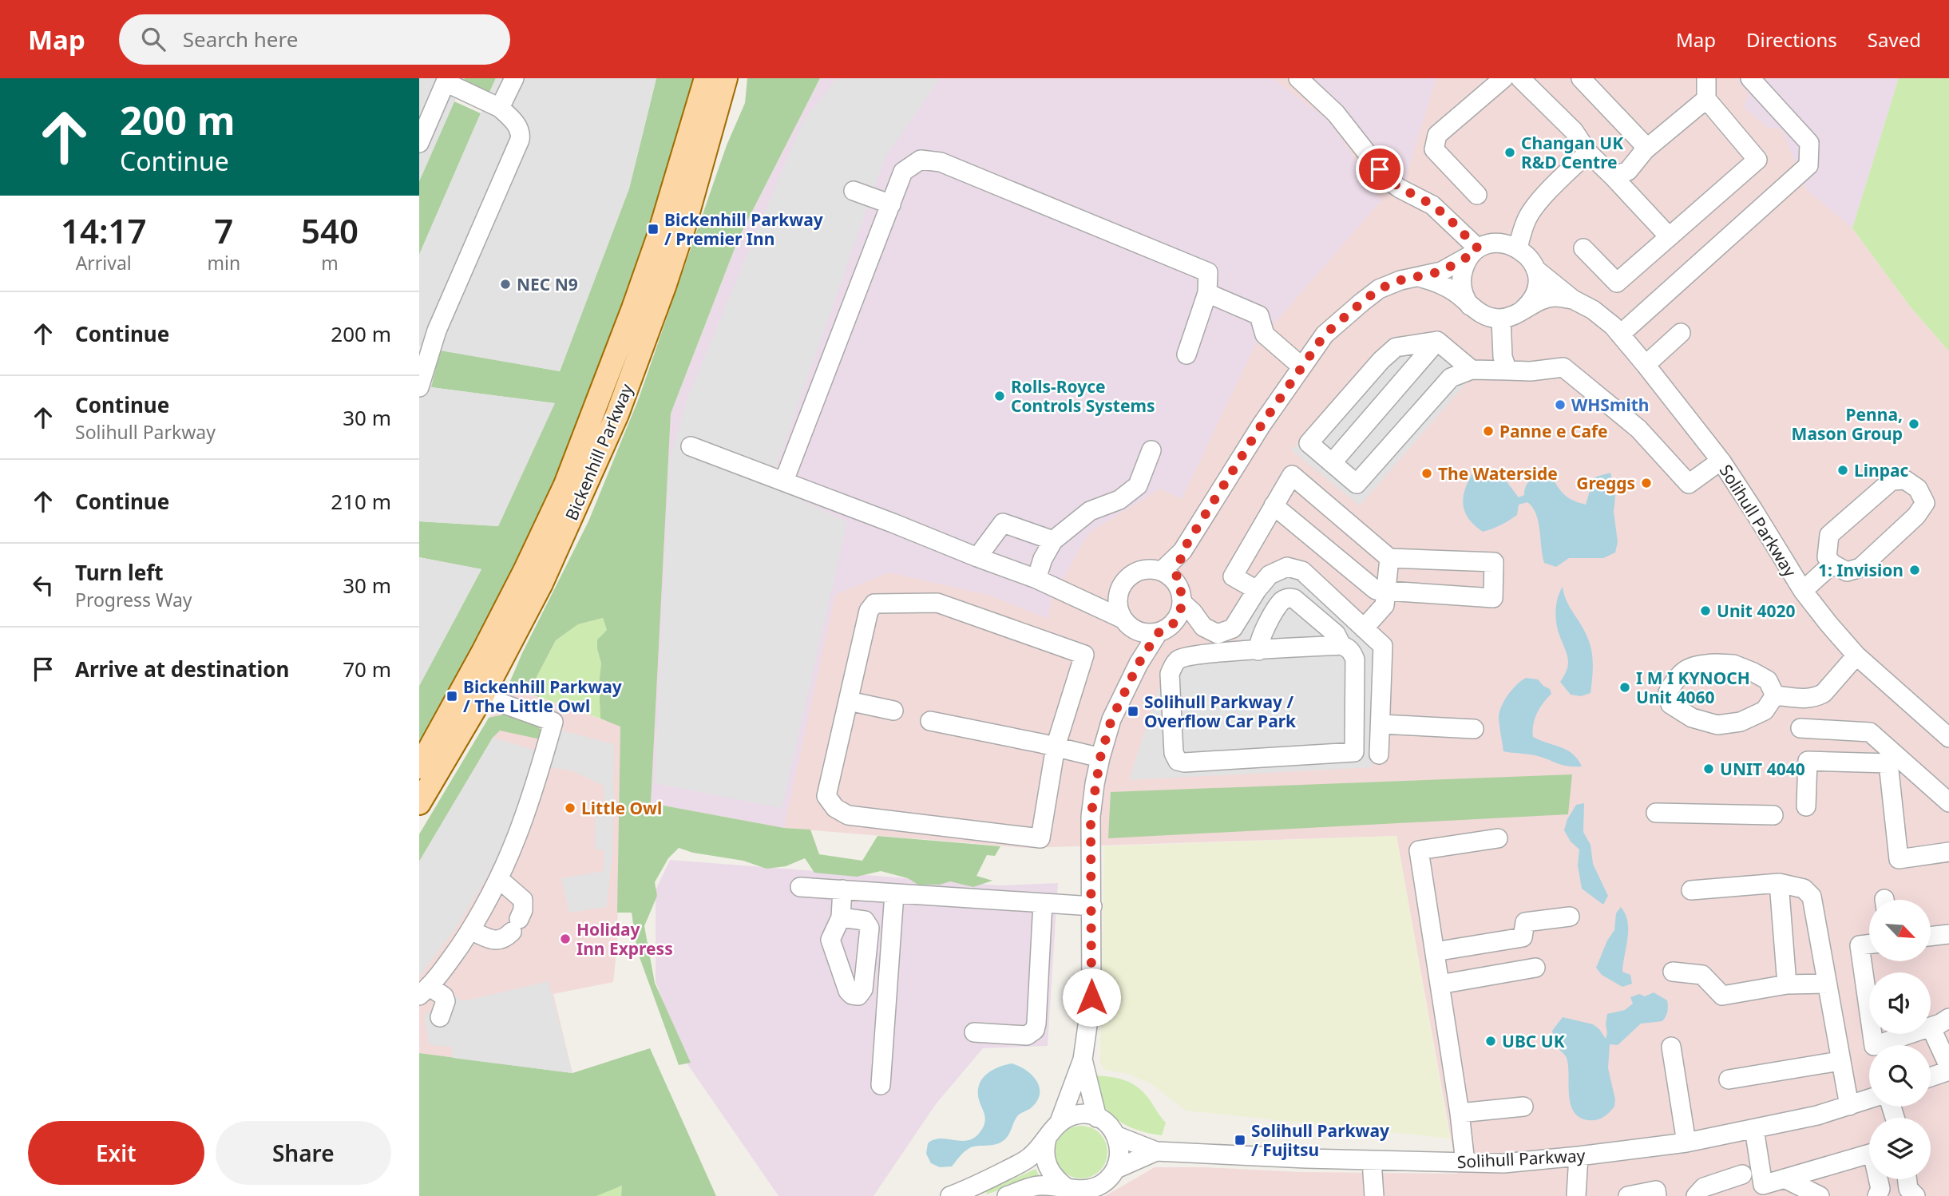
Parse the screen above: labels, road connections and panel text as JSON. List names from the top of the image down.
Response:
{
  "streets": {
    "main road": ["Bickenhill Parkway"],
    "street": ["Solihull Parkway"]
  },
  "places": {
    "other": [
      "Changan UK R&D Centre",
      "NEC N9",
      "Rolls-Royce Controls Systems",
      "WHSmith",
      "Penna, Mason Group",
      "Panne e Cafe",
      "Linpac",
      "The Waterside",
      "Greggs",
      "1: Invision",
      "Unit 4020",
      "I M I KYNOCH Unit 4060",
      "UNIT 4040",
      "Little Owl",
      "Holiday Inn Express",
      "UBC UK"
    ],
    "transit": [
      "Bickenhill Parkway / Premier Inn",
      "Bickenhill Parkway / The Little Owl",
      "Solihull Parkway / Overflow Car Park",
      "Solihull Parkway / Fujitsu"
    ]
  },
  "north": "bottom right",
  "page": {
    "header": "Map",
    "search": "Search here",
    "nav": ["Map", "Directions", "Saved"],
    "turn": ["200 m", "Continue"],
    "eta": [
      "14:17",
      "Arrival",
      "7",
      "min",
      "540",
      "m"
    ],
    "list": [
      {
        "name": "Continue",
        "value": "200 m"
      },
      {
        "name": "Continue",
        "note": "Solihull Parkway",
        "value": "30 m"
      },
      {
        "name": "Continue",
        "value": "210 m"
      },
      {
        "name": "Turn left",
        "note": "Progress Way",
        "value": "30 m"
      },
      {
        "name": "Arrive at destination",
        "value": "70 m"
      }
    ],
    "buttons": ["Exit", "Share"]
  }
}
